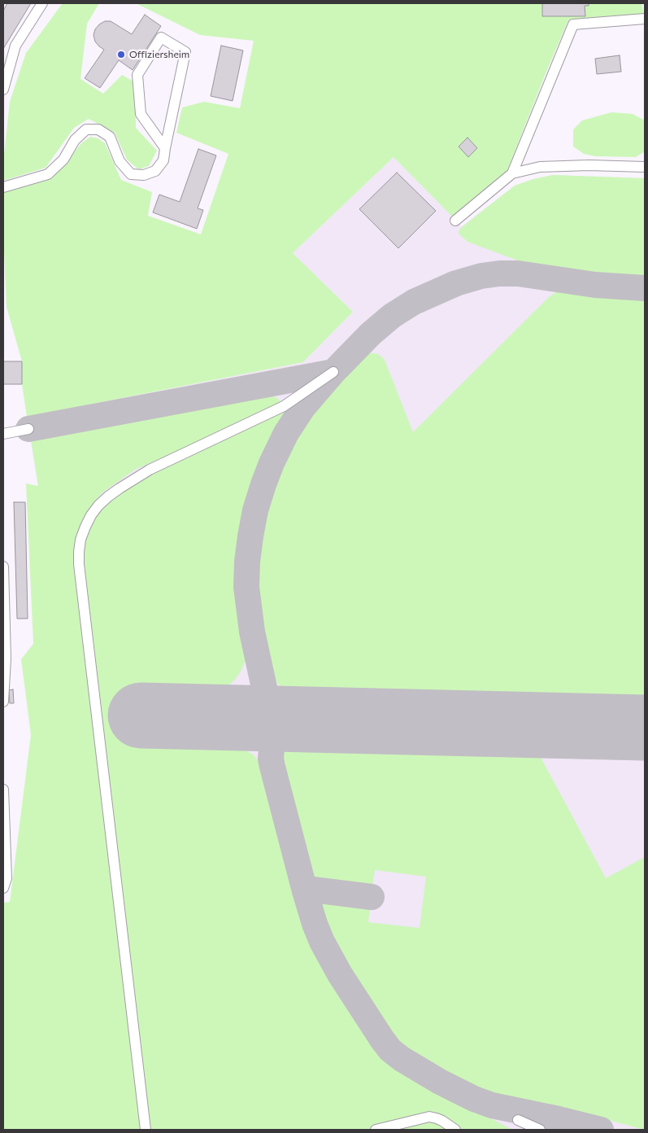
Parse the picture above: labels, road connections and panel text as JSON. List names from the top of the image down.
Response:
{
  "places": ["Offiziersheim"]
}
